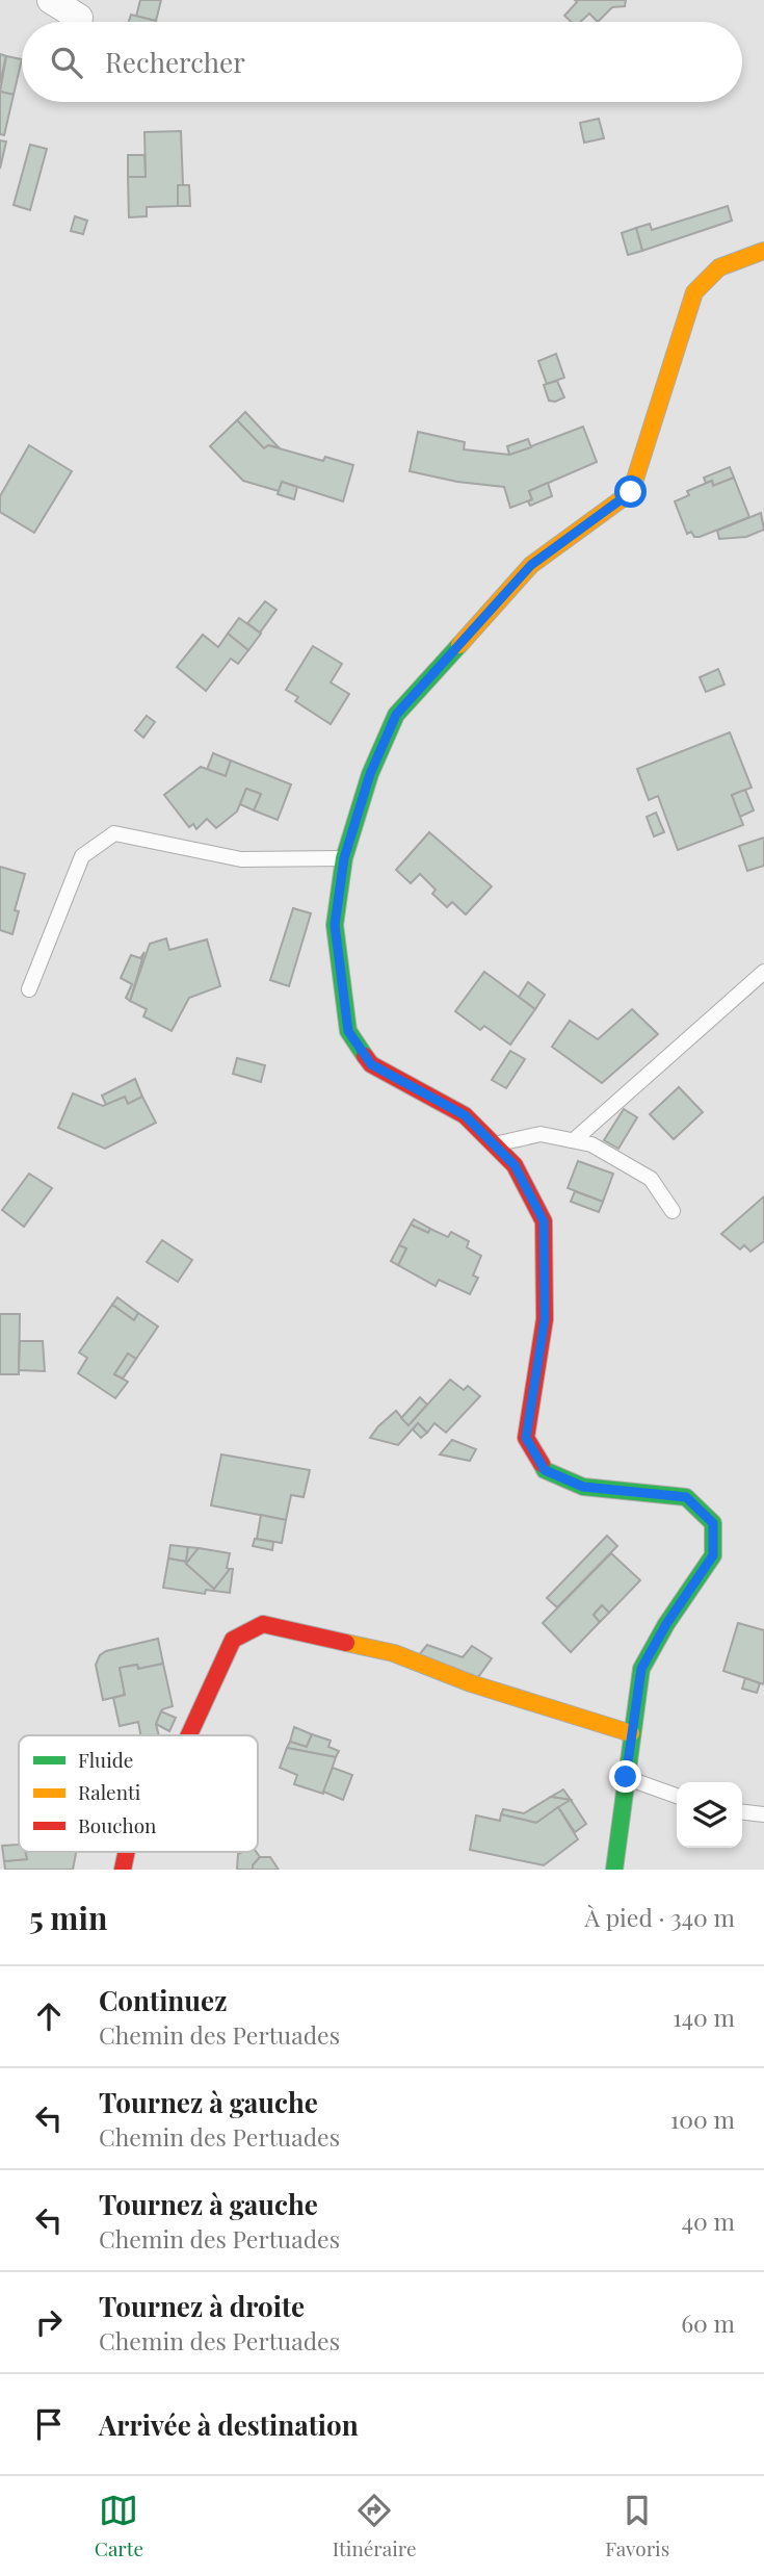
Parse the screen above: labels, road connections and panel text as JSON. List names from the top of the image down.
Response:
{
  "legend": ["Fluide", "Ralenti", "Bouchon"],
  "page": {
    "search": "Rechercher",
    "heading": ["5 min", "À pied · 340 m"],
    "list": [
      ["Continuez", "Chemin des Pertuades", "140 m"],
      ["Tournez à gauche", "Chemin des Pertuades", "100 m"],
      ["Tournez à gauche", "Chemin des Pertuades", "40 m"],
      ["Tournez à droite", "Chemin des Pertuades", "60 m"],
      "Arrivée à destination"
    ],
    "nav": ["Carte", "Itinéraire", "Favoris"]
  }
}
